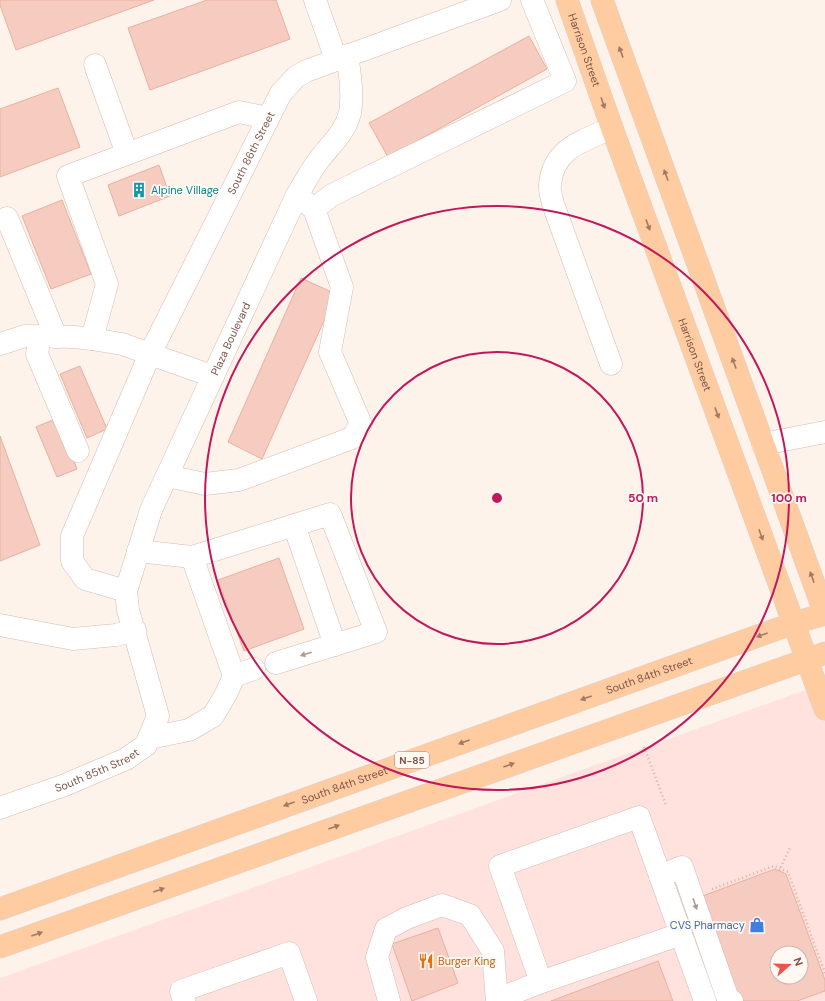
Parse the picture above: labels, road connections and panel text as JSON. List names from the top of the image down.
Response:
{
  "streets": {
    "main road": ["Harrison Street", "South 84th Street", "N-85"],
    "street": ["South 86th Street", "Plaza Boulevard", "South 85th Street"]
  },
  "crossings": [
    ["Harrison Street", "South 84th Street"],
    ["South 86th Street", "Plaza Boulevard"],
    ["Plaza Boulevard", "South 85th Street"]
  ],
  "places": {
    "building": ["Alpine Village"],
    "shop": ["CVS Pharmacy"],
    "restaurant": ["Burger King"]
  },
  "north": "right",
  "rings": ["50 m", "100 m"]
}
